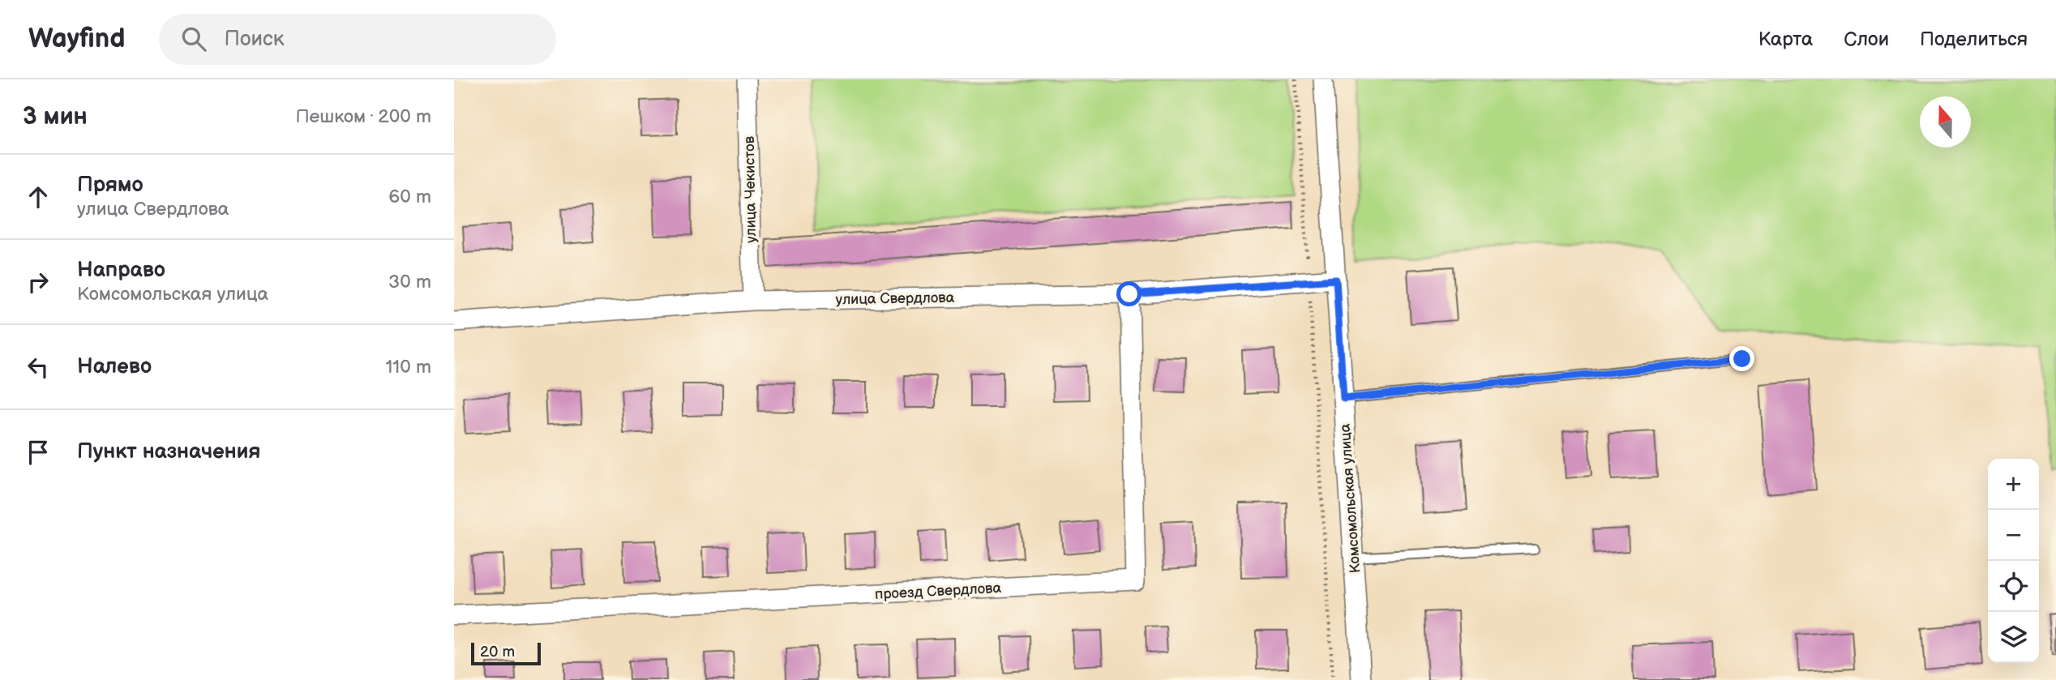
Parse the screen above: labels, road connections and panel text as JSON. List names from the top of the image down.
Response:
{
  "streets": {
    "street": [
      "улица Чекистов",
      "улица Свердлова",
      "Комсомольская улица",
      "проезд Свердлова"
    ]
  },
  "crossings": [
    ["улица Чекистов", "улица Свердлова"],
    ["улица Свердлова", "Комсомольская улица"],
    ["улица Свердлова", "проезд Свердлова"]
  ],
  "scale_bar": "20 m",
  "north": "top",
  "page": {
    "header": "Wayfind",
    "search": "Поиск",
    "nav": ["Карта", "Слои", "Поделиться"],
    "heading": ["3 мин", "Пешком · 200 m"],
    "list": [
      ["Прямо", "улица Свердлова", "60 m"],
      ["Направо", "Комсомольская улица", "30 m"],
      ["Налево", "110 m"],
      "Пункт назначения"
    ],
    "map_buttons": ["+", "−"],
    "scale": "20 m"
  }
}
